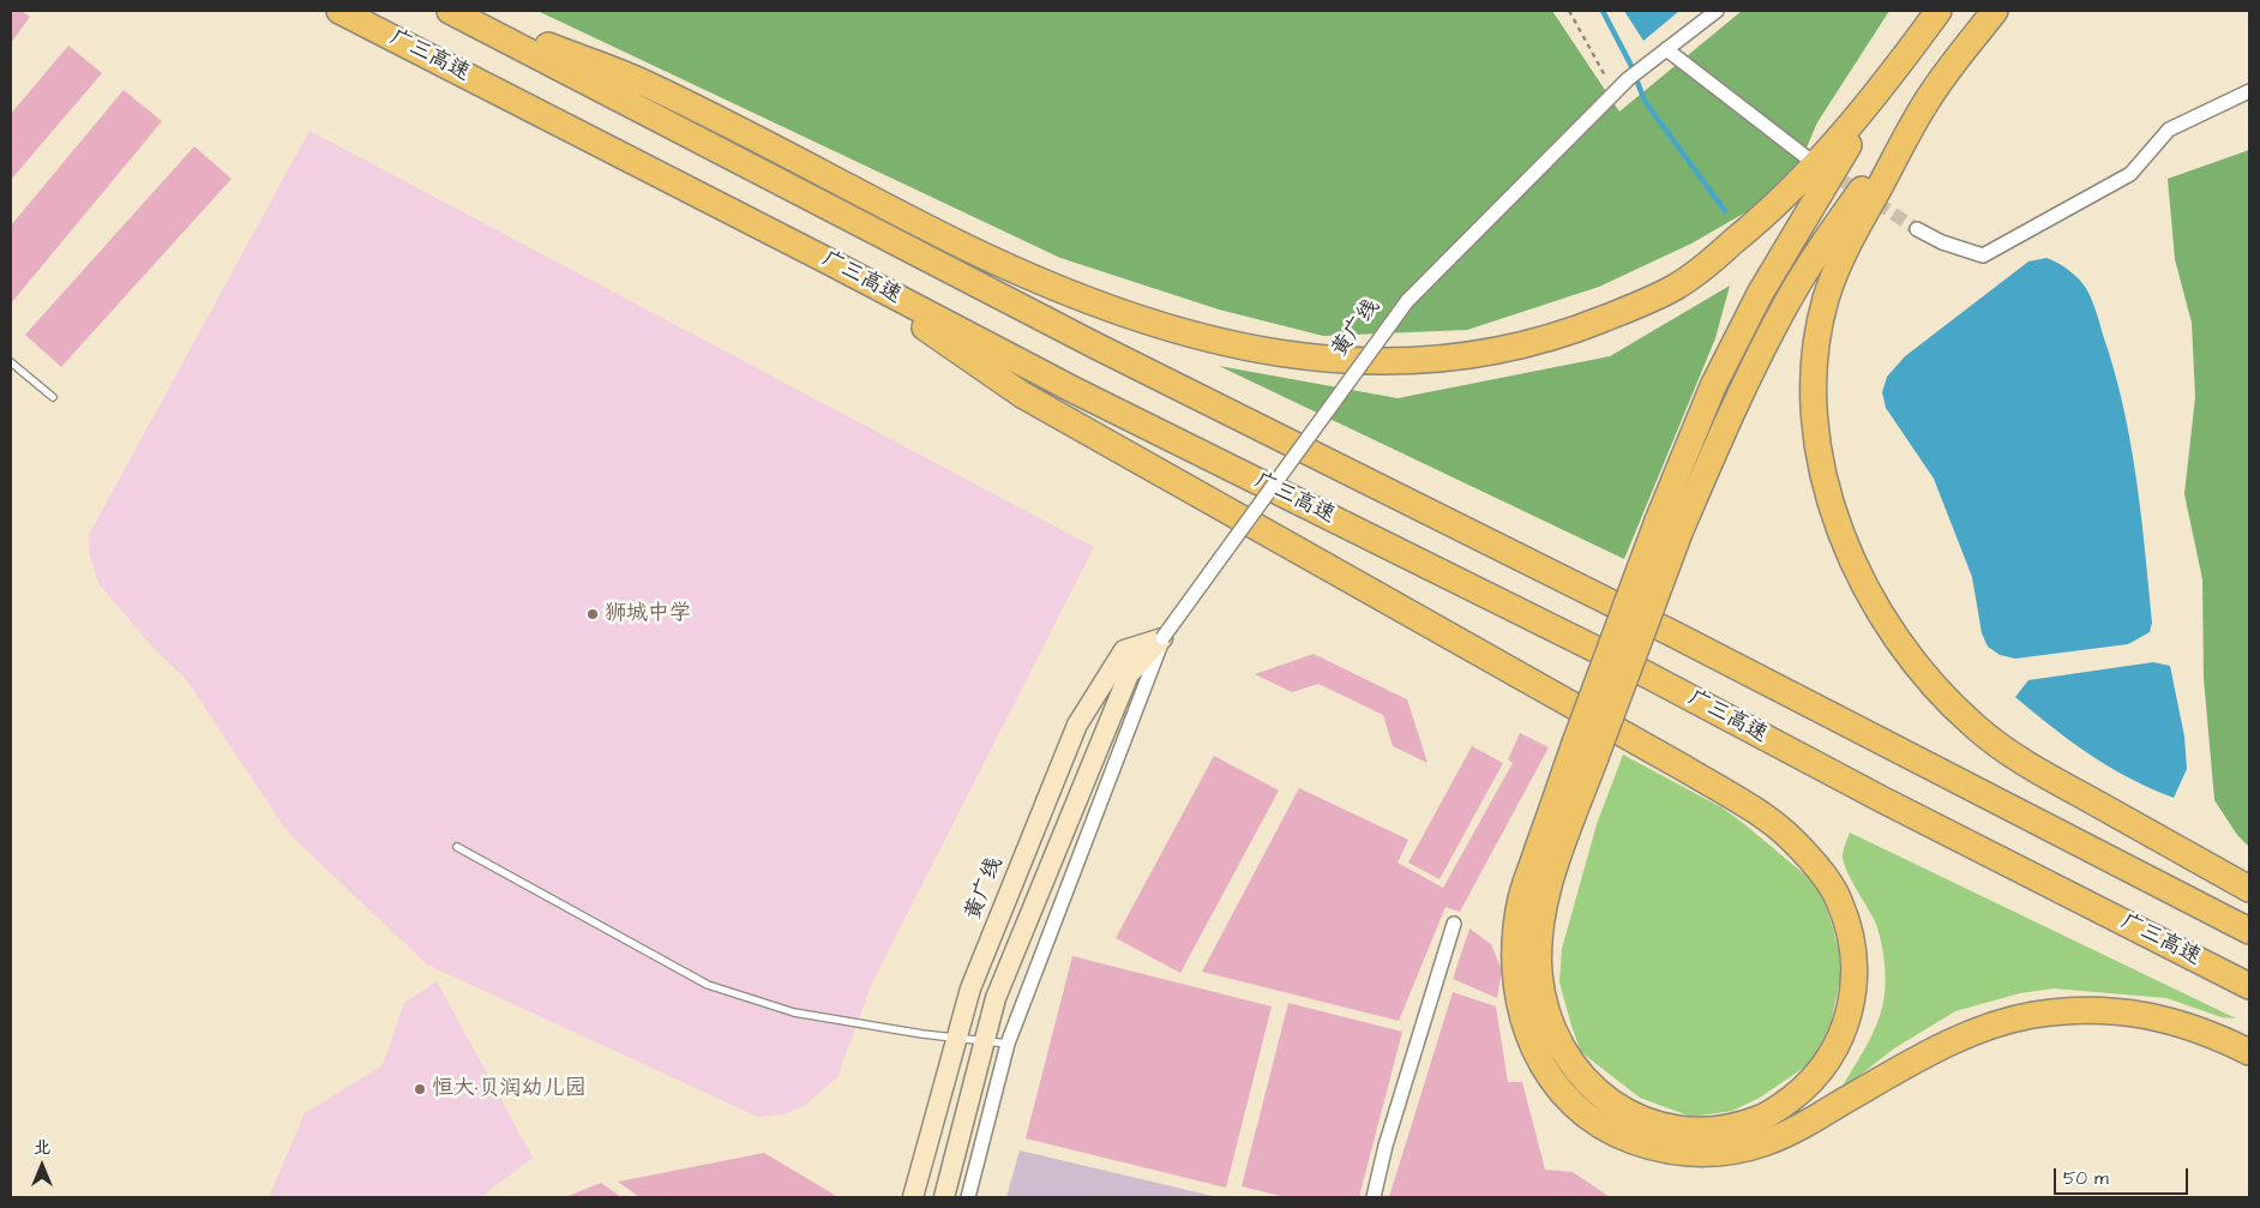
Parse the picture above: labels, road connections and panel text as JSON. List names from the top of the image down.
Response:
{
  "streets": {
    "highway": ["广三高速"],
    "street": ["黄广线"]
  },
  "places": ["狮城中学", "恒大·贝润幼儿园"],
  "scale_bar": "50 m",
  "north": "top"
}
